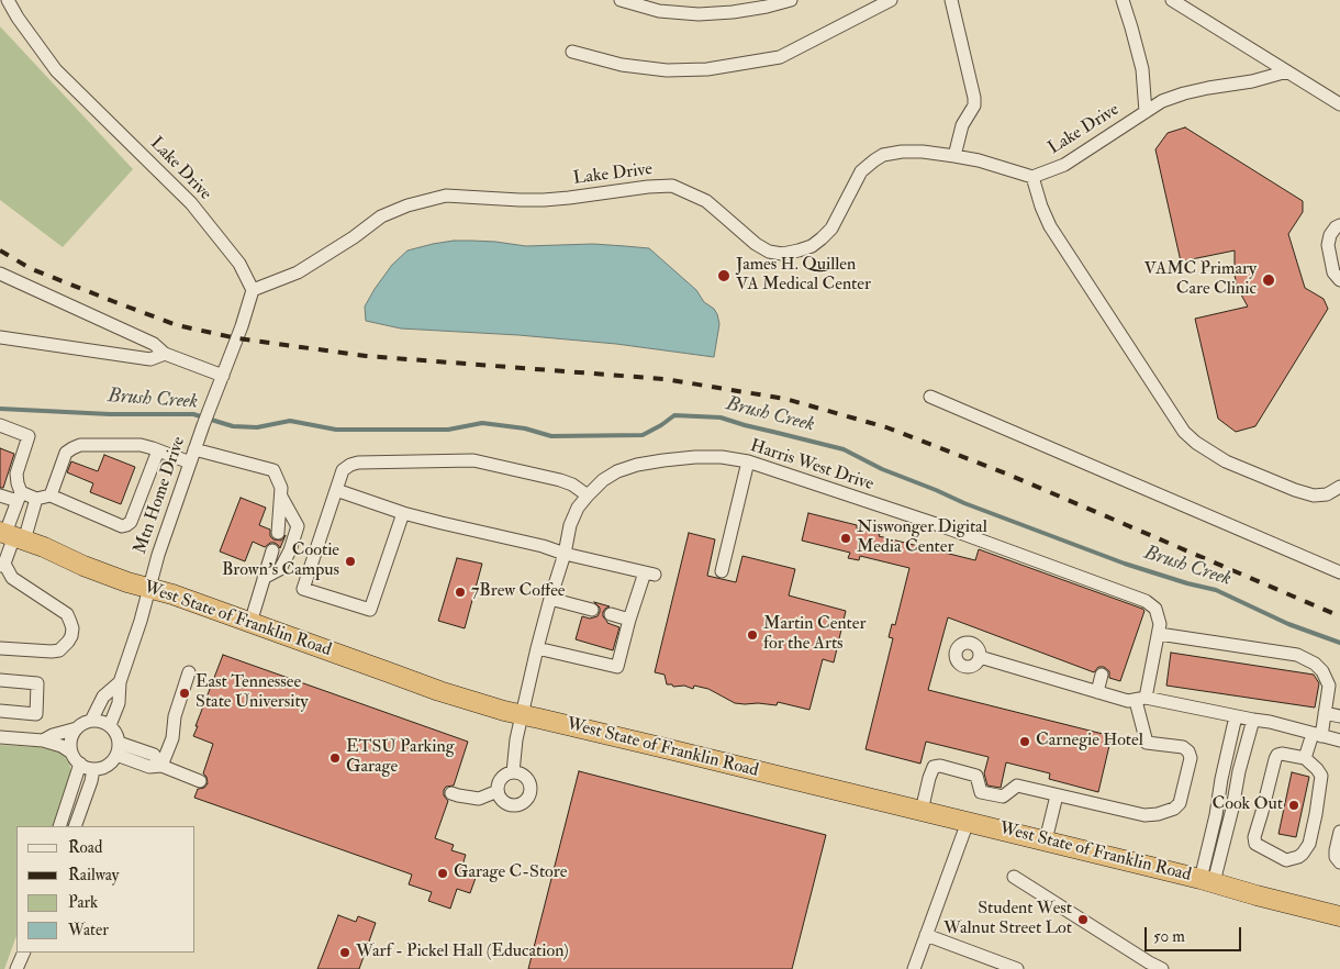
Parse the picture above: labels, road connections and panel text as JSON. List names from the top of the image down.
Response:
{
  "streets": {
    "highway": ["West State of Franklin Road"],
    "street": ["Lake Drive", "Harris West Drive", "Mtn Home Drive"]
  },
  "crossings": [
    ["Lake Drive", "Mtn Home Drive"],
    ["Harris West Drive", "West State of Franklin Road"],
    ["Mtn Home Drive", "West State of Franklin Road"]
  ],
  "water": ["Brush Creek"],
  "places": [
    "James H. Quillen VA Medical Center",
    "VAMC Primary Care Clinic",
    "Niswonger Digital Media Center",
    "Cootie Brown's Campus",
    "7Brew Coffee",
    "Martin Center for the Arts",
    "East Tennessee State University",
    "Carnegie Hotel",
    "ETSU Parking Garage",
    "Cook Out",
    "Garage C-Store",
    "Student West Walnut Street Lot",
    "Warf - Pickel Hall (Education)"
  ],
  "legend": [
    "Road",
    "Railway",
    "Park",
    "Water"
  ],
  "scale_bar": "50 m"
}
